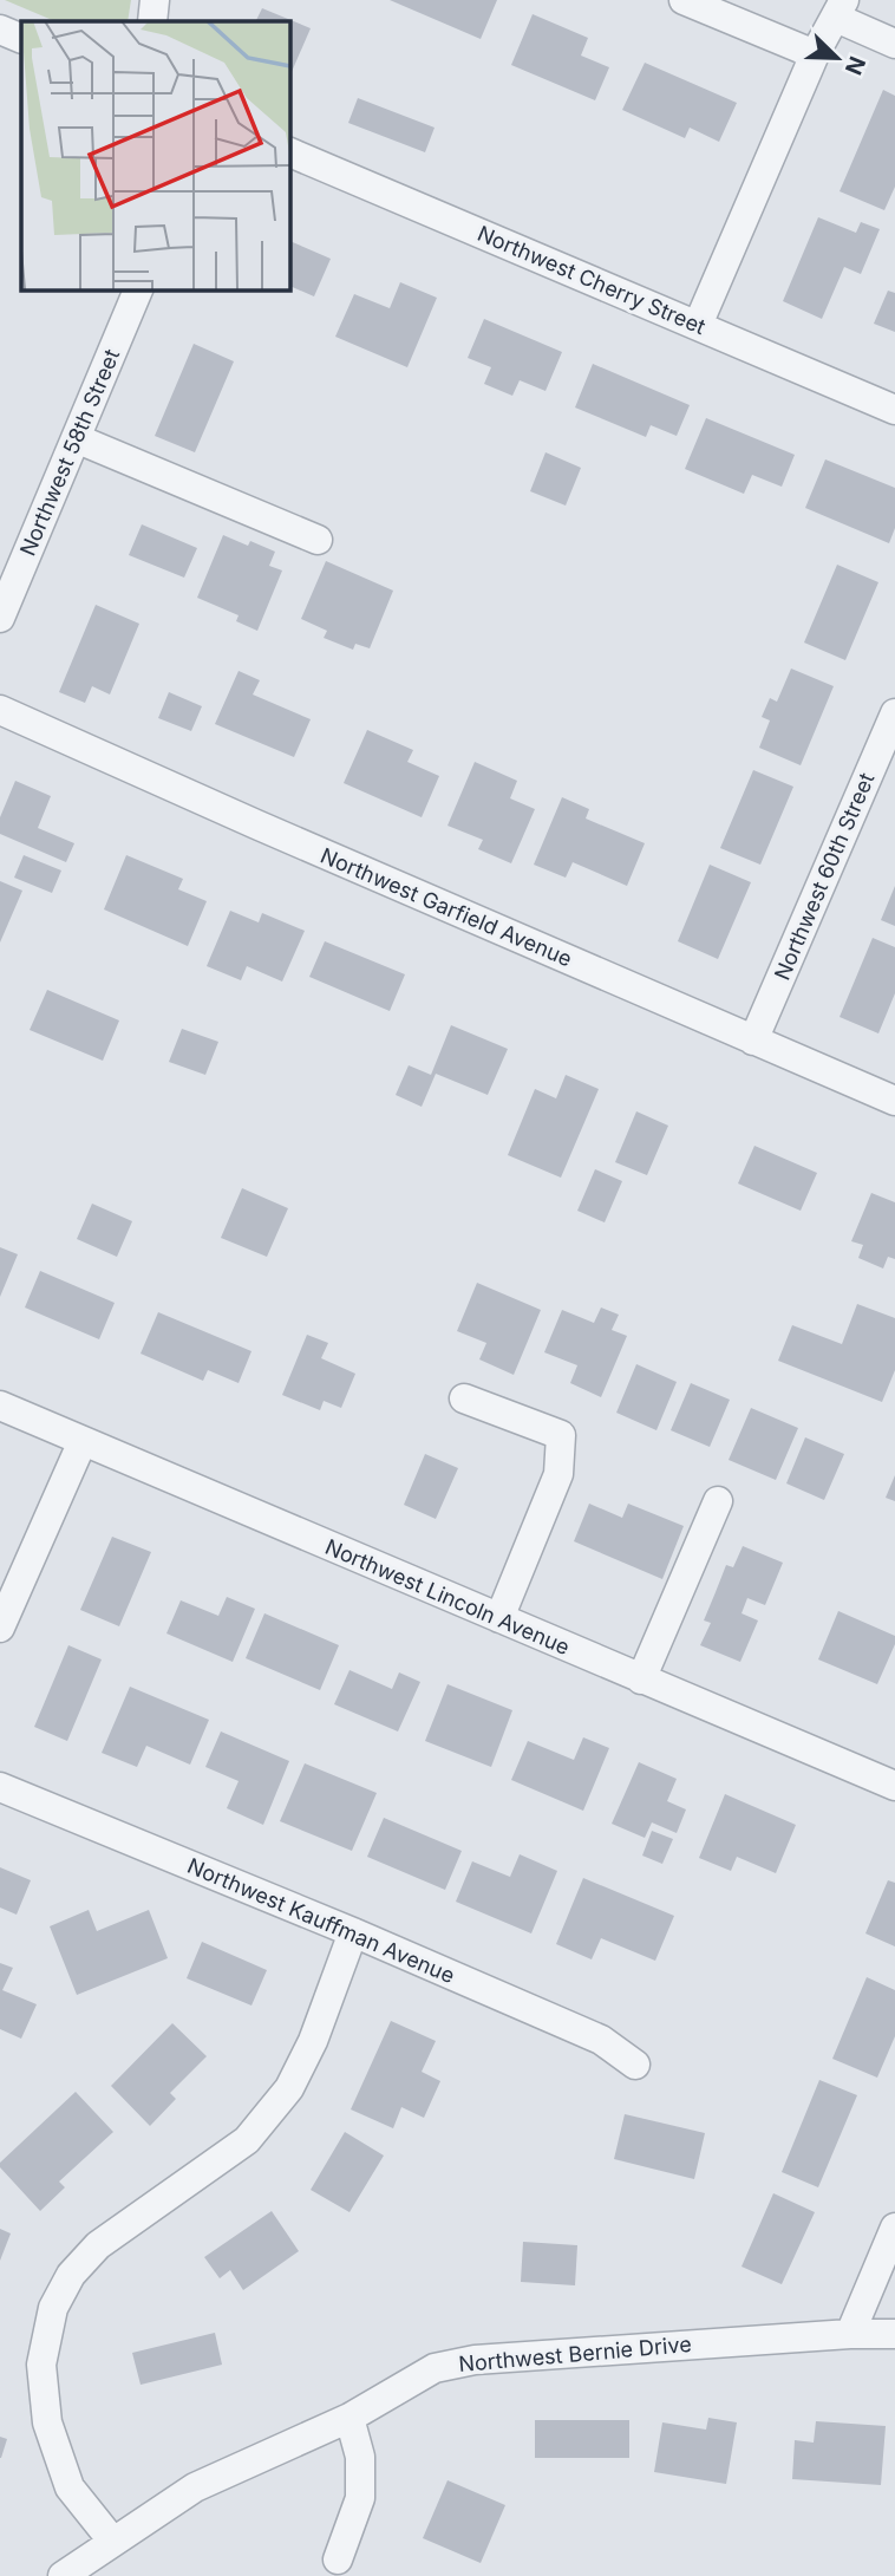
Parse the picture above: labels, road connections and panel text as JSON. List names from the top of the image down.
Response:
{
  "streets": {
    "street": [
      "Northwest Cherry Street",
      "Northwest 58th Street",
      "Northwest 60th Street",
      "Northwest Garfield Avenue",
      "Northwest Lincoln Avenue",
      "Northwest Kauffman Avenue",
      "Northwest Bernie Drive"
    ]
  },
  "crossings": [
    ["Northwest 60th Street", "Northwest Garfield Avenue"]
  ],
  "north": "bottom right"
}
